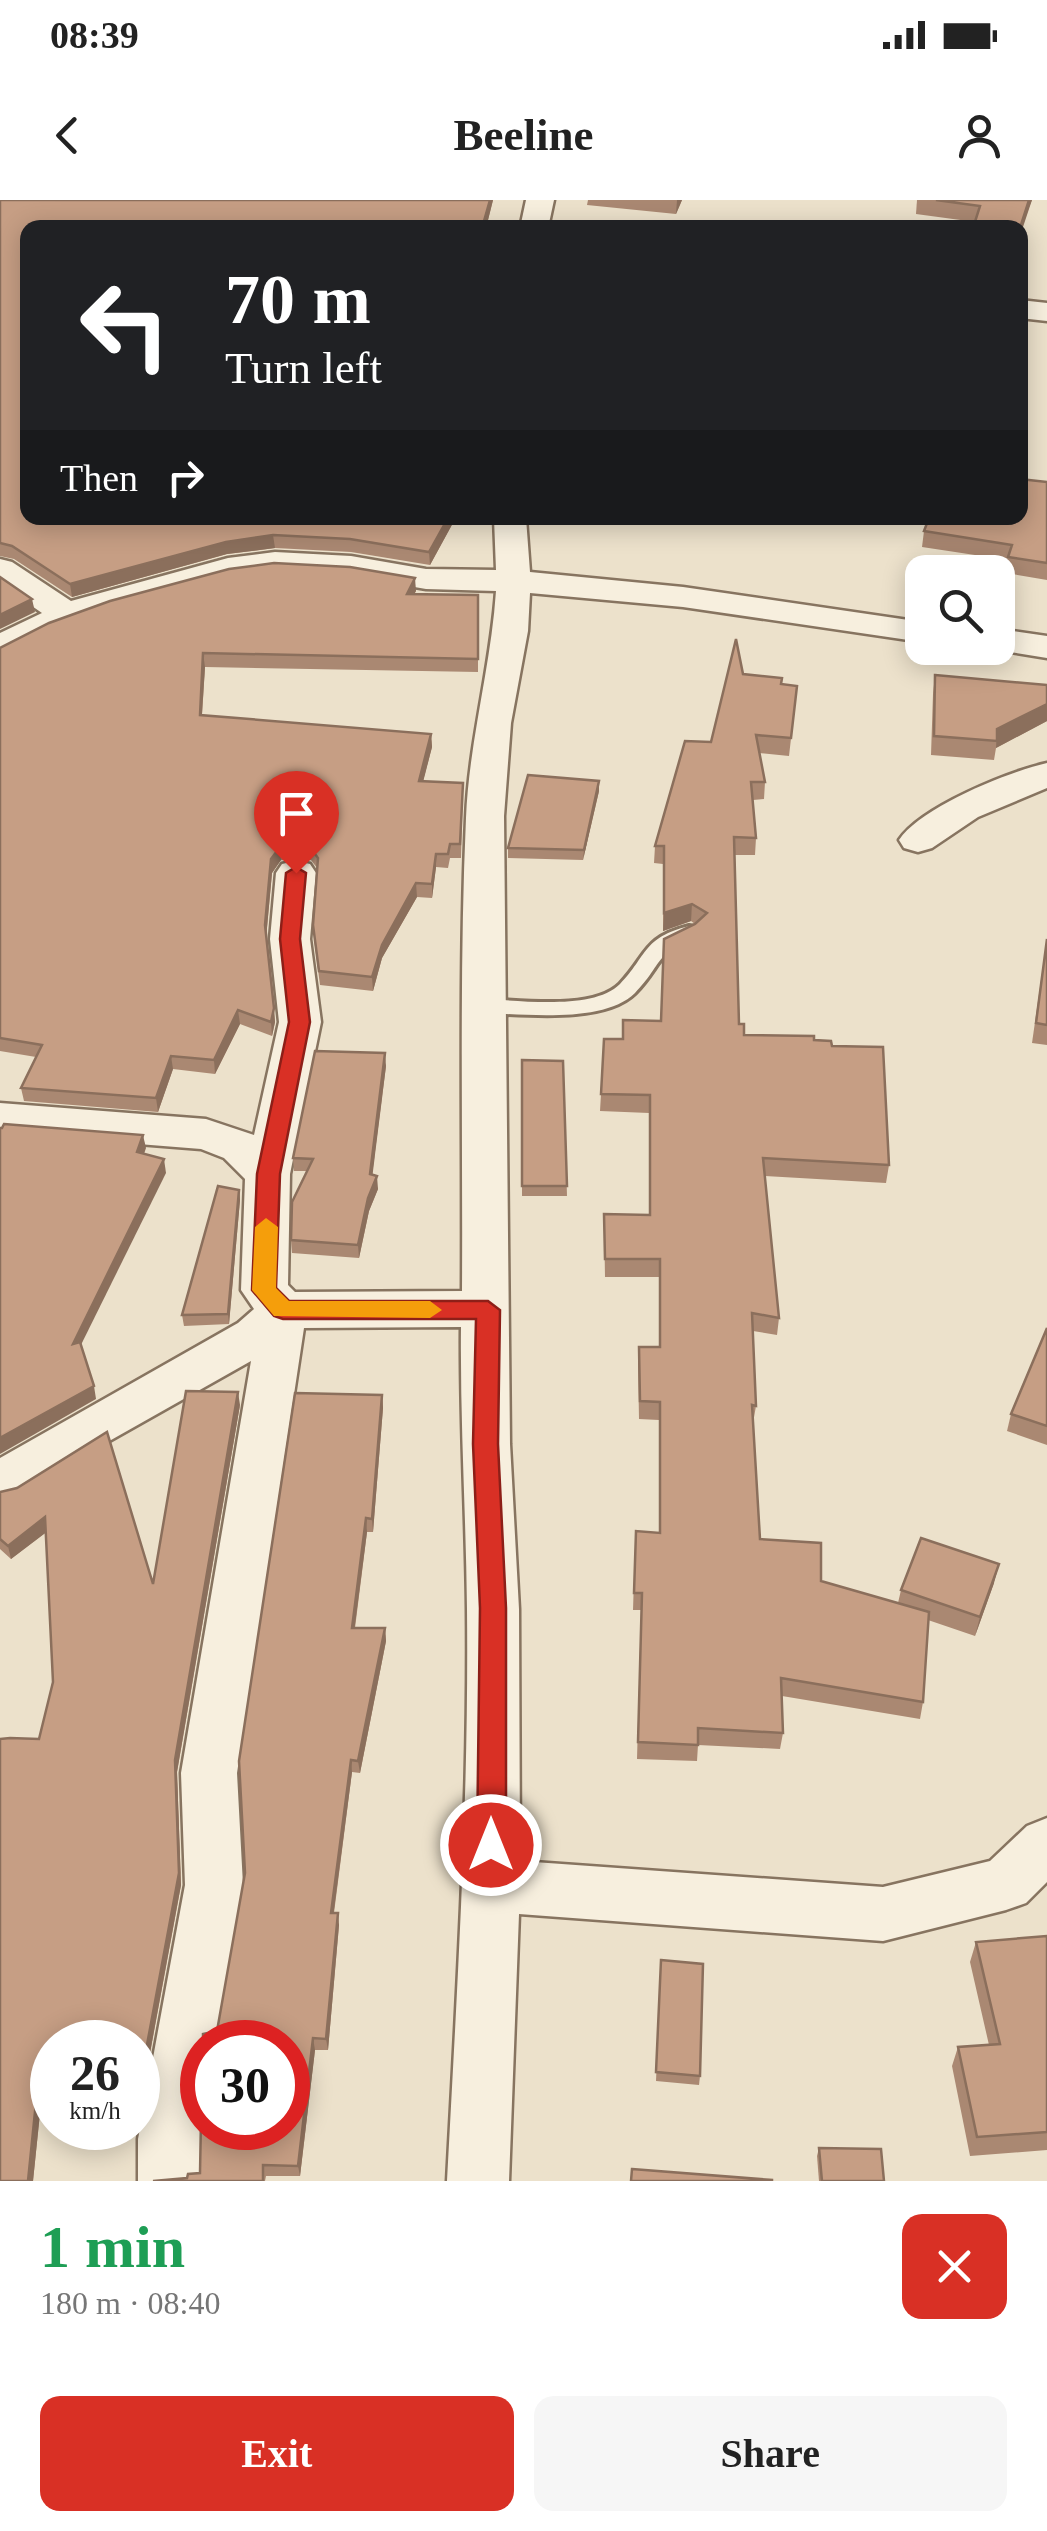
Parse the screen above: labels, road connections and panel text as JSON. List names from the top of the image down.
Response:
{
  "page": {
    "status": "08:39",
    "header": "Beeline",
    "turn": ["70 m", "Turn left"],
    "then": "Then",
    "speed": "26 km/h",
    "limit": "30",
    "heading": ["1 min", "180 m · 08:40"],
    "buttons": ["Exit", "Share"]
  }
}
